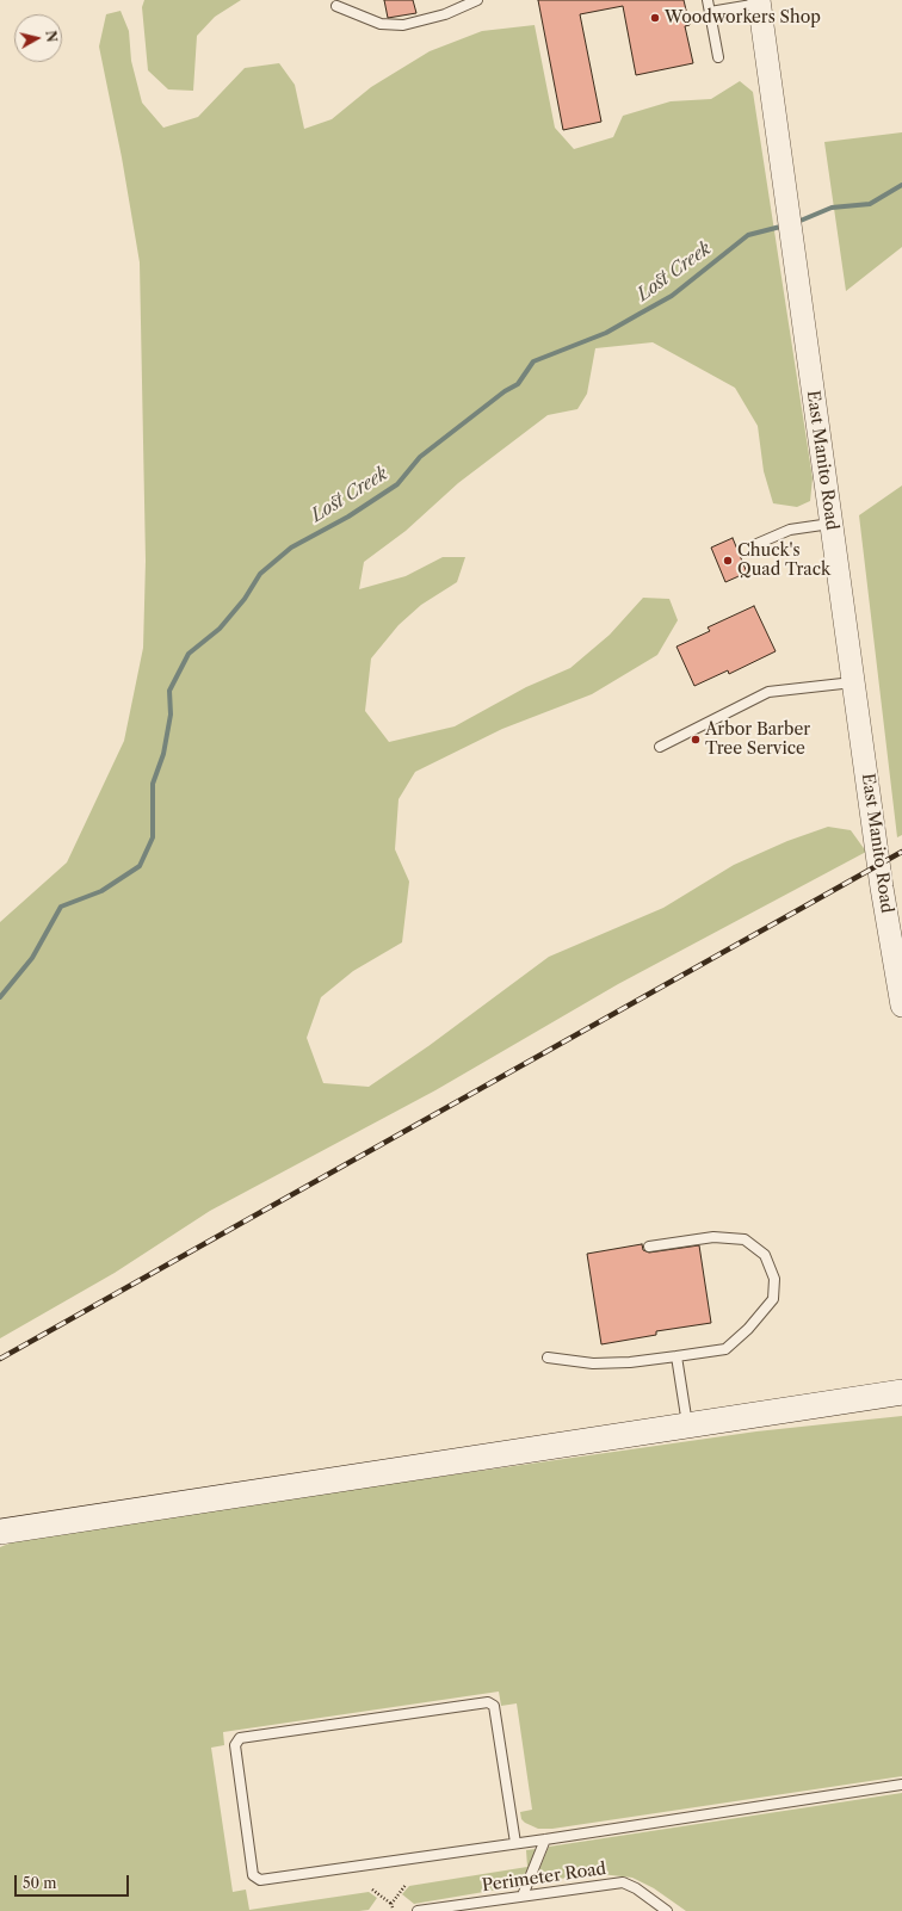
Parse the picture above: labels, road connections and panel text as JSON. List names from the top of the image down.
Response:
{
  "streets": {
    "street": ["East Manito Road"],
    "lane": ["Perimeter Road"]
  },
  "water": ["Lost Creek"],
  "places": ["Woodworkers Shop", "Chuck's Quad Track", "Arbor Barber Tree Service"],
  "scale_bar": "50 m",
  "north": "right"
}
